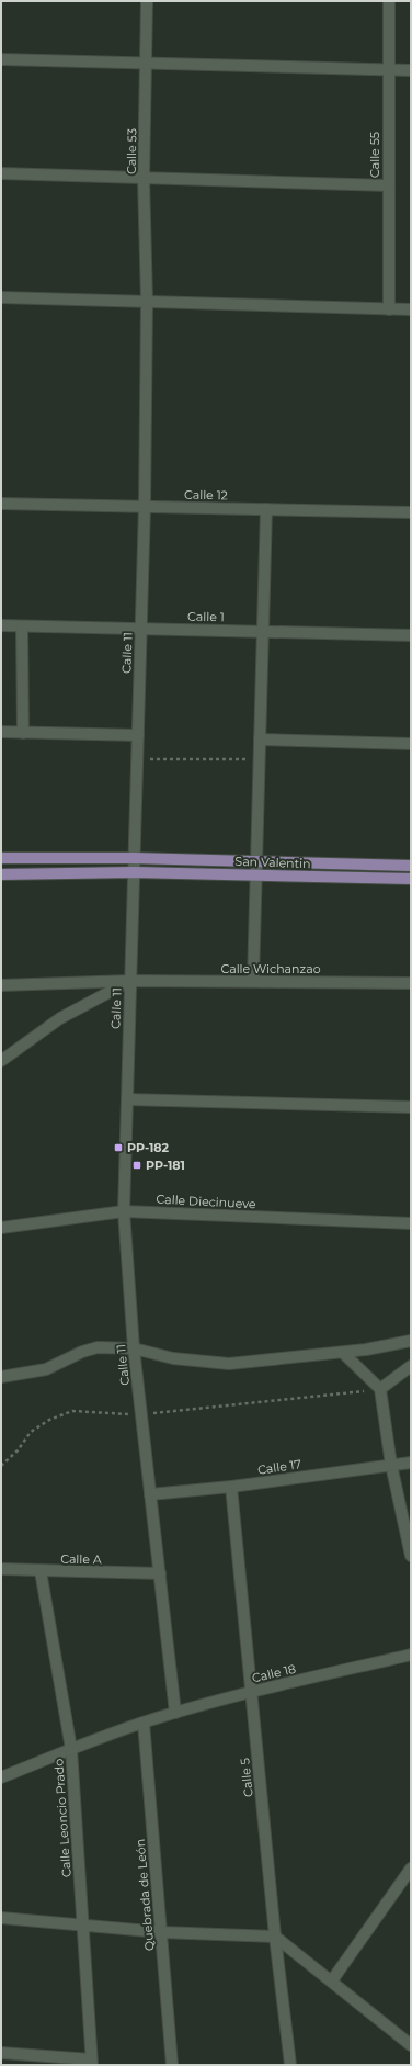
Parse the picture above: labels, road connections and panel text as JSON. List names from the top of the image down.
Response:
{
  "streets": {
    "main road": ["San Valentin"],
    "street": [
      "Calle 53",
      "Calle 55",
      "Calle 12",
      "Calle 1",
      "Calle 11",
      "Calle Wichanzao",
      "Calle Diecinueve",
      "Calle 17",
      "Calle A",
      "Calle 18",
      "Calle 5",
      "Calle Leoncio Prado",
      "Quebrada de León"
    ]
  },
  "crossings": [
    ["Calle 53", "Calle 11"],
    ["Calle 12", "Calle 11"],
    ["Calle 1", "Calle 11"],
    ["Calle 11", "San Valentin"],
    ["Calle 11", "Calle Wichanzao"],
    ["Calle 11", "Calle Diecinueve"],
    ["Calle 11", "Calle 17"],
    ["Calle 11", "Calle A"],
    ["Calle 11", "Calle 18"],
    ["Calle 17", "Calle 5"],
    ["Calle A", "Calle Leoncio Prado"],
    ["Calle 18", "Calle 5"],
    ["Calle 18", "Calle Leoncio Prado"],
    ["Calle 18", "Quebrada de León"]
  ],
  "places": {
    "transit": ["PP-182", "PP-181"]
  }
}
